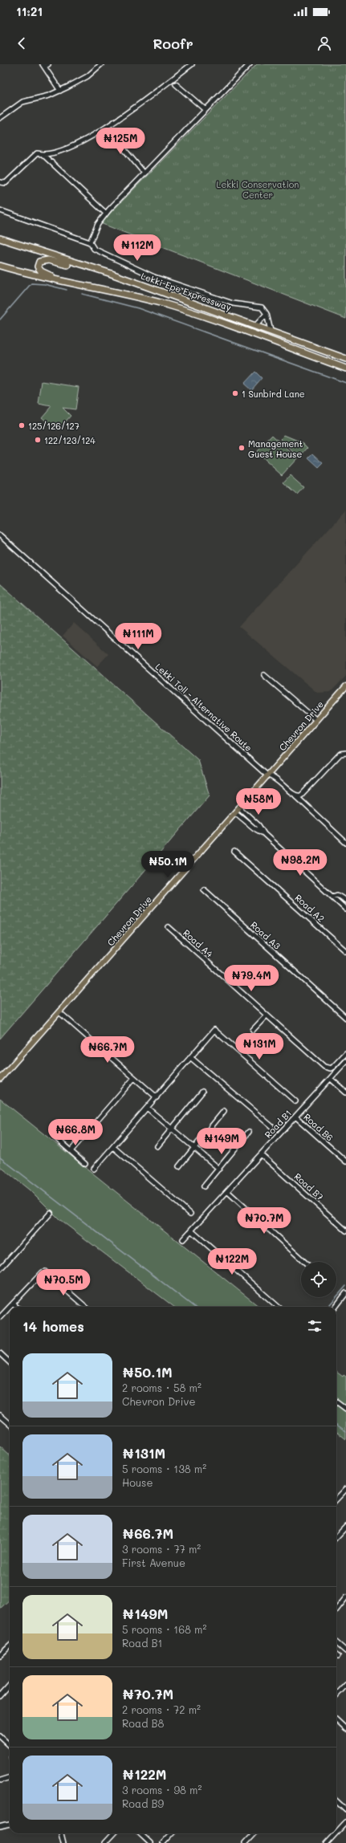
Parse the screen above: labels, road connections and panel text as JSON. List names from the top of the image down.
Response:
{
  "streets": {
    "highway": ["Lekki-Epe Expressway"],
    "main road": ["Chevron Drive"],
    "street": [
      "Lekki Toll - Alternative Route",
      "Road A2",
      "Road A3",
      "Road A4",
      "Road B1",
      "Road B6",
      "Road B7"
    ]
  },
  "crossings": [
    ["Lekki Toll - Alternative Route", "Chevron Drive"],
    ["Road B1", "Road B6"],
    ["Road B1", "Road B7"]
  ],
  "parks": ["Lekki Conservation Center"],
  "places": [
    "1 Sunbird Lane",
    "125/126/127",
    "122/123/124",
    "Management Guest House"
  ],
  "page": {
    "status": "11:21",
    "header": "Roofr",
    "price": [
      "₦125M",
      "₦112M",
      "₦111M",
      "₦58M",
      "₦98.2M",
      "₦50.1M",
      "₦79.4M",
      "₦131M",
      "₦66.7M",
      "₦66.8M",
      "₦149M",
      "₦70.7M",
      "₦122M",
      "₦70.5M"
    ],
    "heading": "14 homes",
    "list": [
      {
        "name": "₦50.1M",
        "note": "2 rooms · 58 m² · Chevron Drive"
      },
      {
        "name": "₦131M",
        "note": "5 rooms · 138 m² · House"
      },
      {
        "name": "₦66.7M",
        "note": "3 rooms · 77 m² · First Avenue"
      },
      {
        "name": "₦149M",
        "note": "5 rooms · 168 m² · Road B1"
      },
      {
        "name": "₦70.7M",
        "note": "2 rooms · 72 m² · Road B8"
      },
      {
        "name": "₦122M",
        "note": "3 rooms · 98 m² · Road B9"
      }
    ]
  }
}
